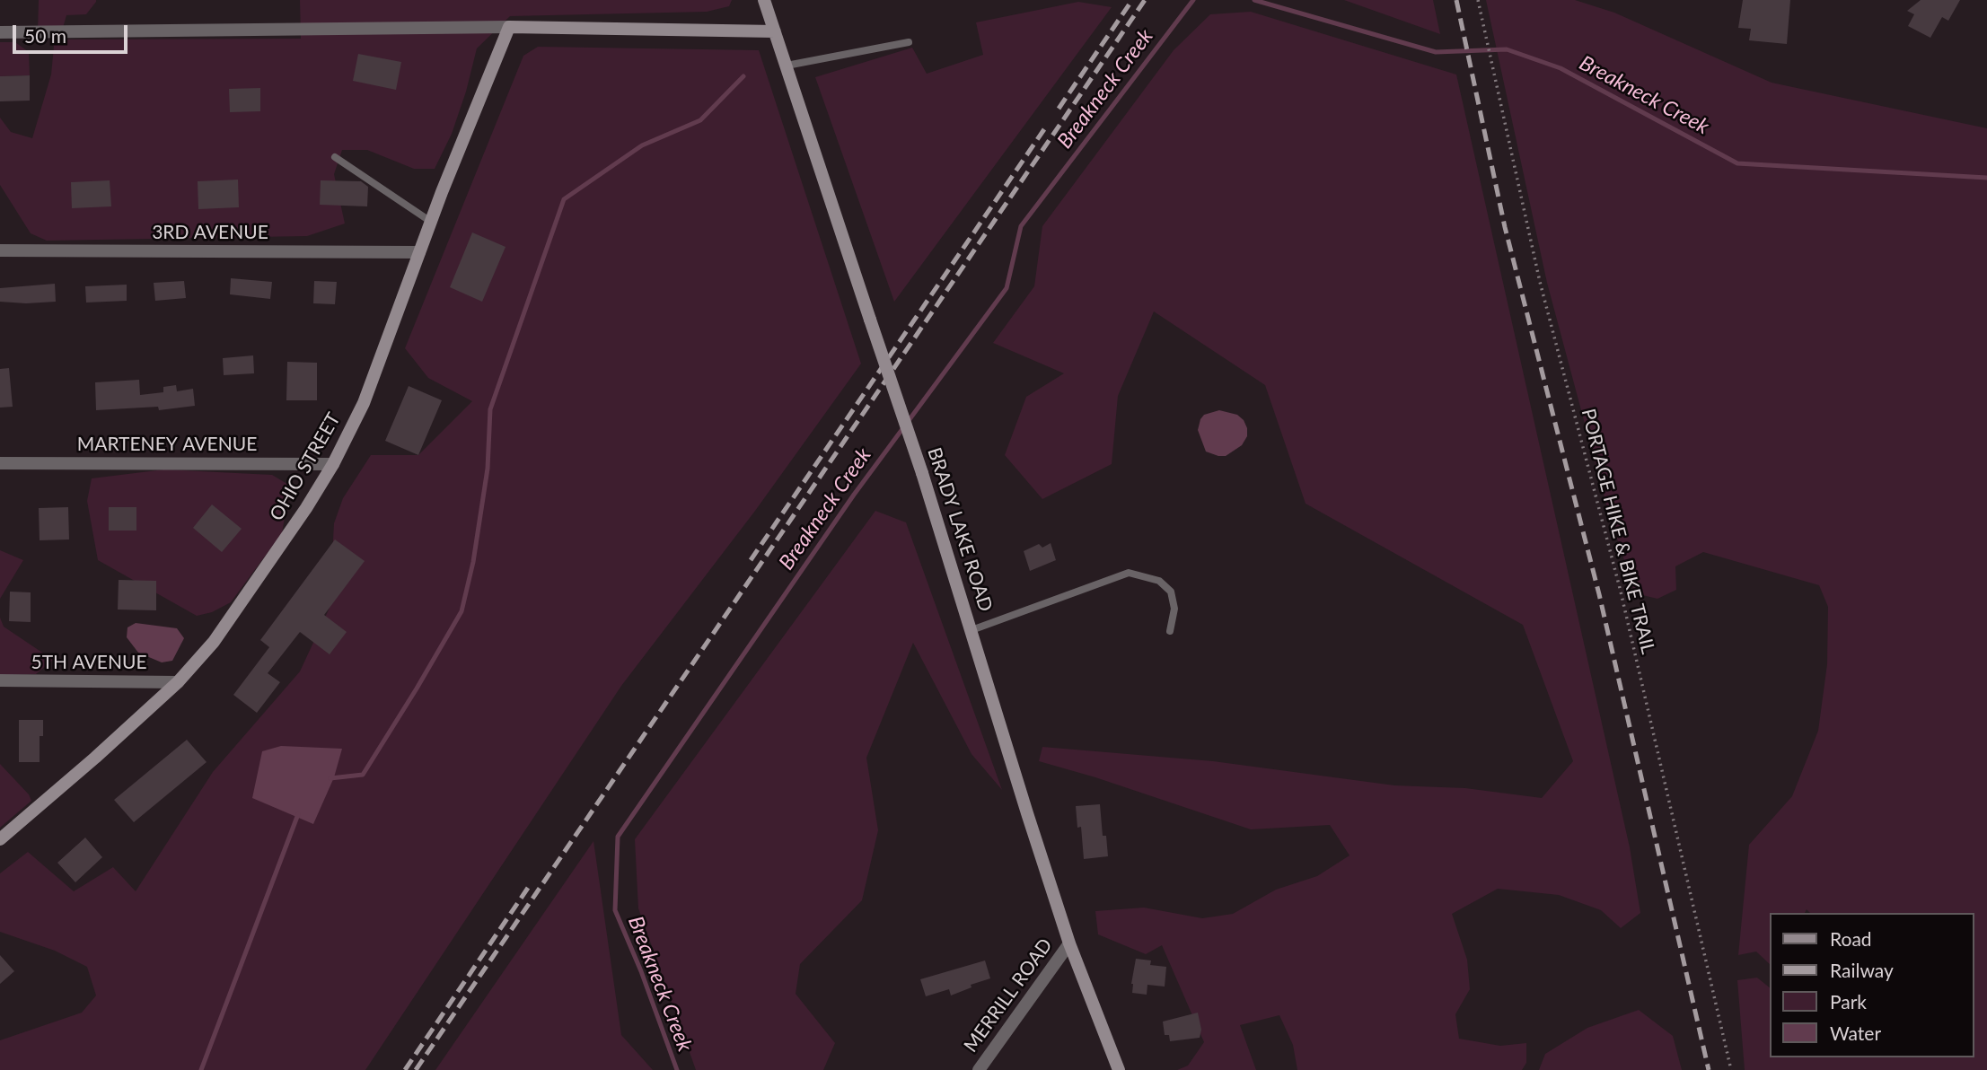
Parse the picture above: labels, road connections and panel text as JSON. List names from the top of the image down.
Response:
{
  "streets": {
    "street": [
      "3RD AVENUE",
      "MARTENEY AVENUE",
      "OHIO STREET",
      "BRADY LAKE ROAD",
      "5TH AVENUE",
      "MERRILL ROAD"
    ],
    "path": ["PORTAGE HIKE & BIKE TRAIL"]
  },
  "crossings": [
    ["3RD AVENUE", "OHIO STREET"],
    ["MARTENEY AVENUE", "OHIO STREET"],
    ["OHIO STREET", "5TH AVENUE"],
    ["BRADY LAKE ROAD", "MERRILL ROAD"]
  ],
  "water": ["Breakneck Creek"],
  "legend": [
    "Road",
    "Railway",
    "Park",
    "Water"
  ],
  "scale_bar": "50 m"
}
